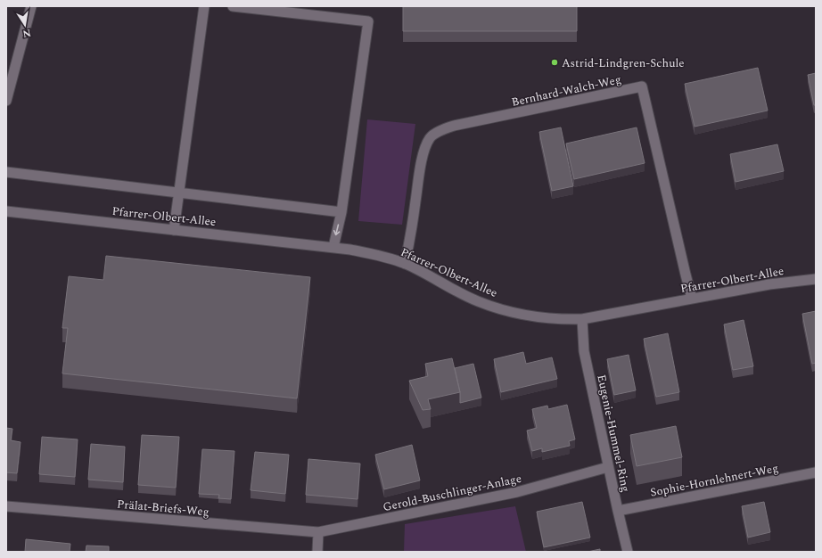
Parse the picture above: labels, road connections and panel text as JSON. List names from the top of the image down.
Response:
{
  "streets": {
    "street": [
      "Bernhard-Walch-Weg",
      "Pfarrer-Olbert-Allee",
      "Eugenie-Hummel-Ring",
      "Sophie-Hornlehnert-Weg",
      "Gerold-Buschlinger-Anlage",
      "Prälat-Briefs-Weg"
    ]
  },
  "crossings": [
    ["Bernhard-Walch-Weg", "Pfarrer-Olbert-Allee"],
    ["Pfarrer-Olbert-Allee", "Eugenie-Hummel-Ring"],
    ["Eugenie-Hummel-Ring", "Sophie-Hornlehnert-Weg"],
    ["Eugenie-Hummel-Ring", "Gerold-Buschlinger-Anlage"],
    ["Gerold-Buschlinger-Anlage", "Prälat-Briefs-Weg"]
  ],
  "places": ["Astrid-Lindgren-Schule"],
  "north": "bottom"
}
